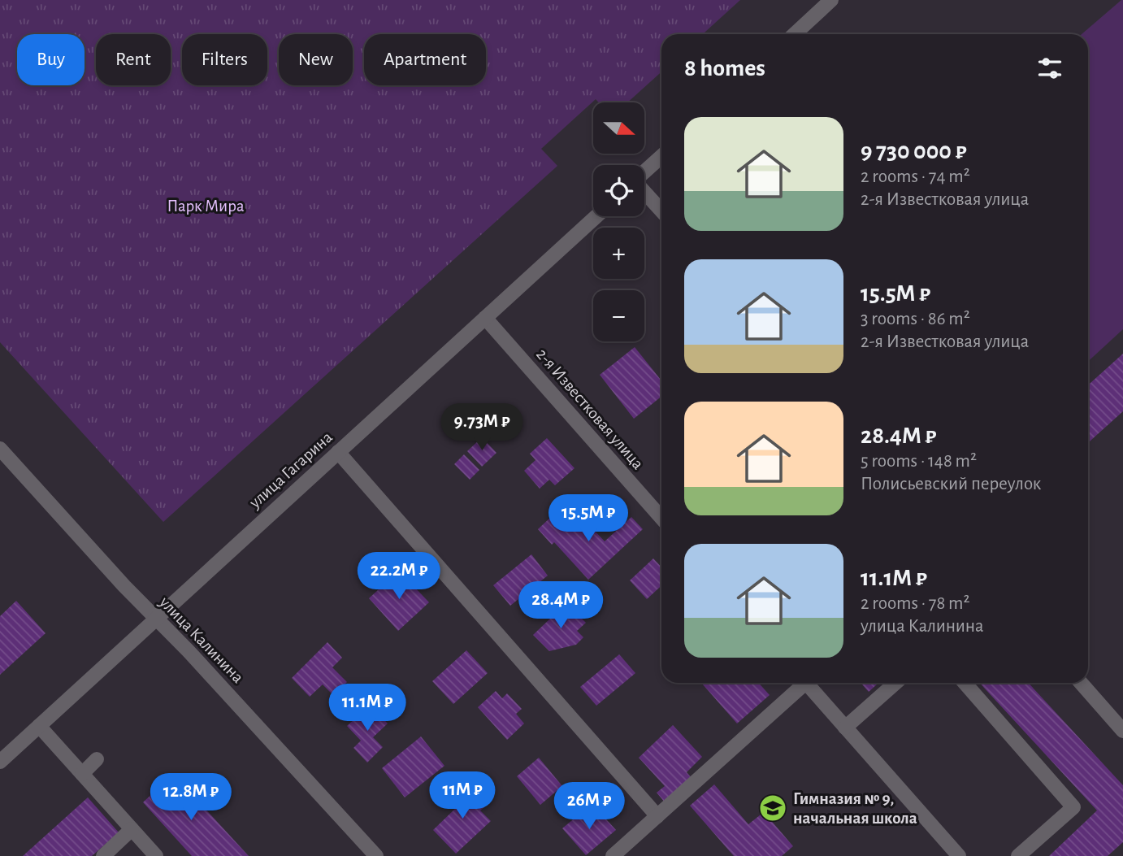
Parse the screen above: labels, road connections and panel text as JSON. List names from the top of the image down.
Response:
{
  "streets": {
    "street": ["2-я Известковая улица", "улица Гагарина", "улица Калинина"]
  },
  "crossings": [
    ["2-я Известковая улица", "улица Гагарина"],
    ["улица Гагарина", "улица Калинина"]
  ],
  "parks": ["Парк Мира"],
  "places": {
    "school or university": ["Гимназия № 9, начальная школа"]
  },
  "north": "right",
  "page": {
    "chip": [
      "Buy",
      "Rent",
      "Filters",
      "New",
      "Apartment"
    ],
    "heading": "8 homes",
    "map_buttons": ["+", "−"],
    "list": [
      {
        "name": "9 730 000 ₽",
        "note": "2 rooms · 74 m² · 2-я Известковая улица"
      },
      {
        "name": "15.5M ₽",
        "note": "3 rooms · 86 m² · 2-я Известковая улица"
      },
      {
        "name": "28.4M ₽",
        "note": "5 rooms · 148 m² · Полисьевский переулок"
      },
      {
        "name": "11.1M ₽",
        "note": "2 rooms · 78 m² · улица Калинина"
      }
    ],
    "price": [
      "9.73M ₽",
      "15.5M ₽",
      "22.2M ₽",
      "28.4M ₽",
      "11.1M ₽",
      "11M ₽",
      "12.8M ₽",
      "26M ₽"
    ]
  }
}
